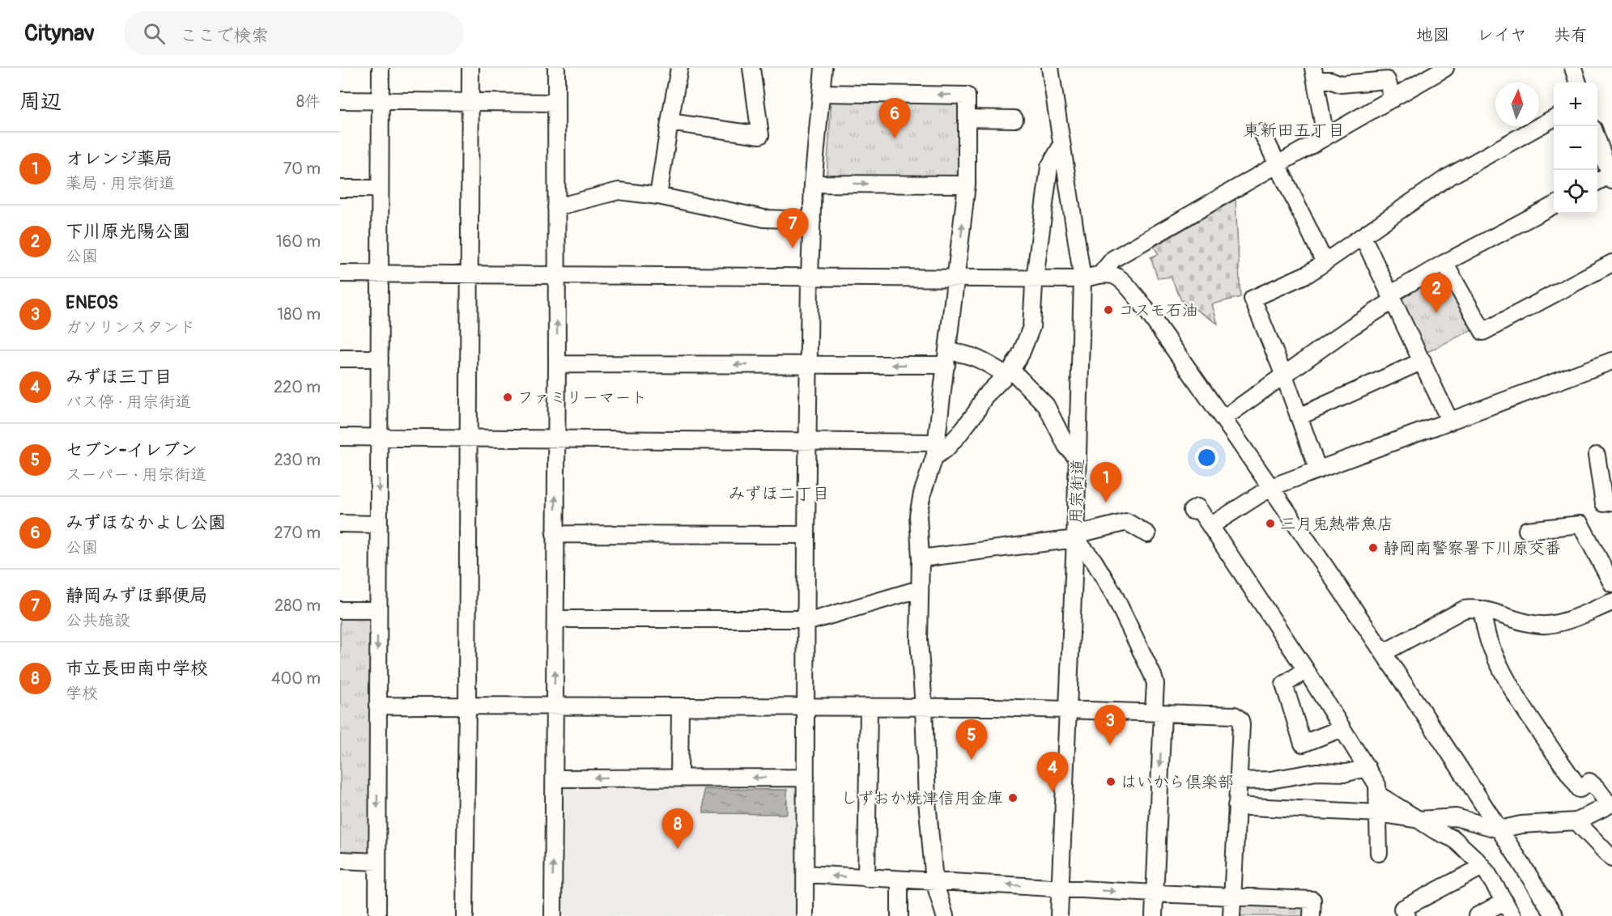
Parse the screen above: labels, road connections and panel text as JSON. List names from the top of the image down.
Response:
{
  "streets": {
    "street": ["用宗街道"]
  },
  "districts": ["東新田五丁目", "みずほ二丁目"],
  "places": [
    "コスモ石油",
    "ファミリーマート",
    "三月兎熱帯魚店",
    "静岡南警察署下川原交番",
    "はいから倶楽部",
    "しずおか焼津信用金庫"
  ],
  "north": "top",
  "page": {
    "header": "Citynav",
    "search": "ここで検索",
    "nav": ["地図", "レイヤ", "共有"],
    "heading": ["周辺", "8件"],
    "map_buttons": ["+", "−"],
    "pins": [
      "6",
      "7",
      "2",
      "1",
      "3",
      "5",
      "4",
      "8"
    ],
    "list": [
      {
        "mark": "1",
        "name": "オレンジ薬局",
        "note": "薬局 · 用宗街道",
        "value": "70 m"
      },
      {
        "mark": "2",
        "name": "下川原光陽公園",
        "note": "公園",
        "value": "160 m"
      },
      {
        "mark": "3",
        "name": "ENEOS",
        "note": "ガソリンスタンド",
        "value": "180 m"
      },
      {
        "mark": "4",
        "name": "みずほ三丁目",
        "note": "バス停 · 用宗街道",
        "value": "220 m"
      },
      {
        "mark": "5",
        "name": "セブン-イレブン",
        "note": "スーパー · 用宗街道",
        "value": "230 m"
      },
      {
        "mark": "6",
        "name": "みずほなかよし公園",
        "note": "公園",
        "value": "270 m"
      },
      {
        "mark": "7",
        "name": "静岡みずほ郵便局",
        "note": "公共施設",
        "value": "280 m"
      },
      {
        "mark": "8",
        "name": "市立長田南中学校",
        "note": "学校",
        "value": "400 m"
      }
    ]
  }
}
